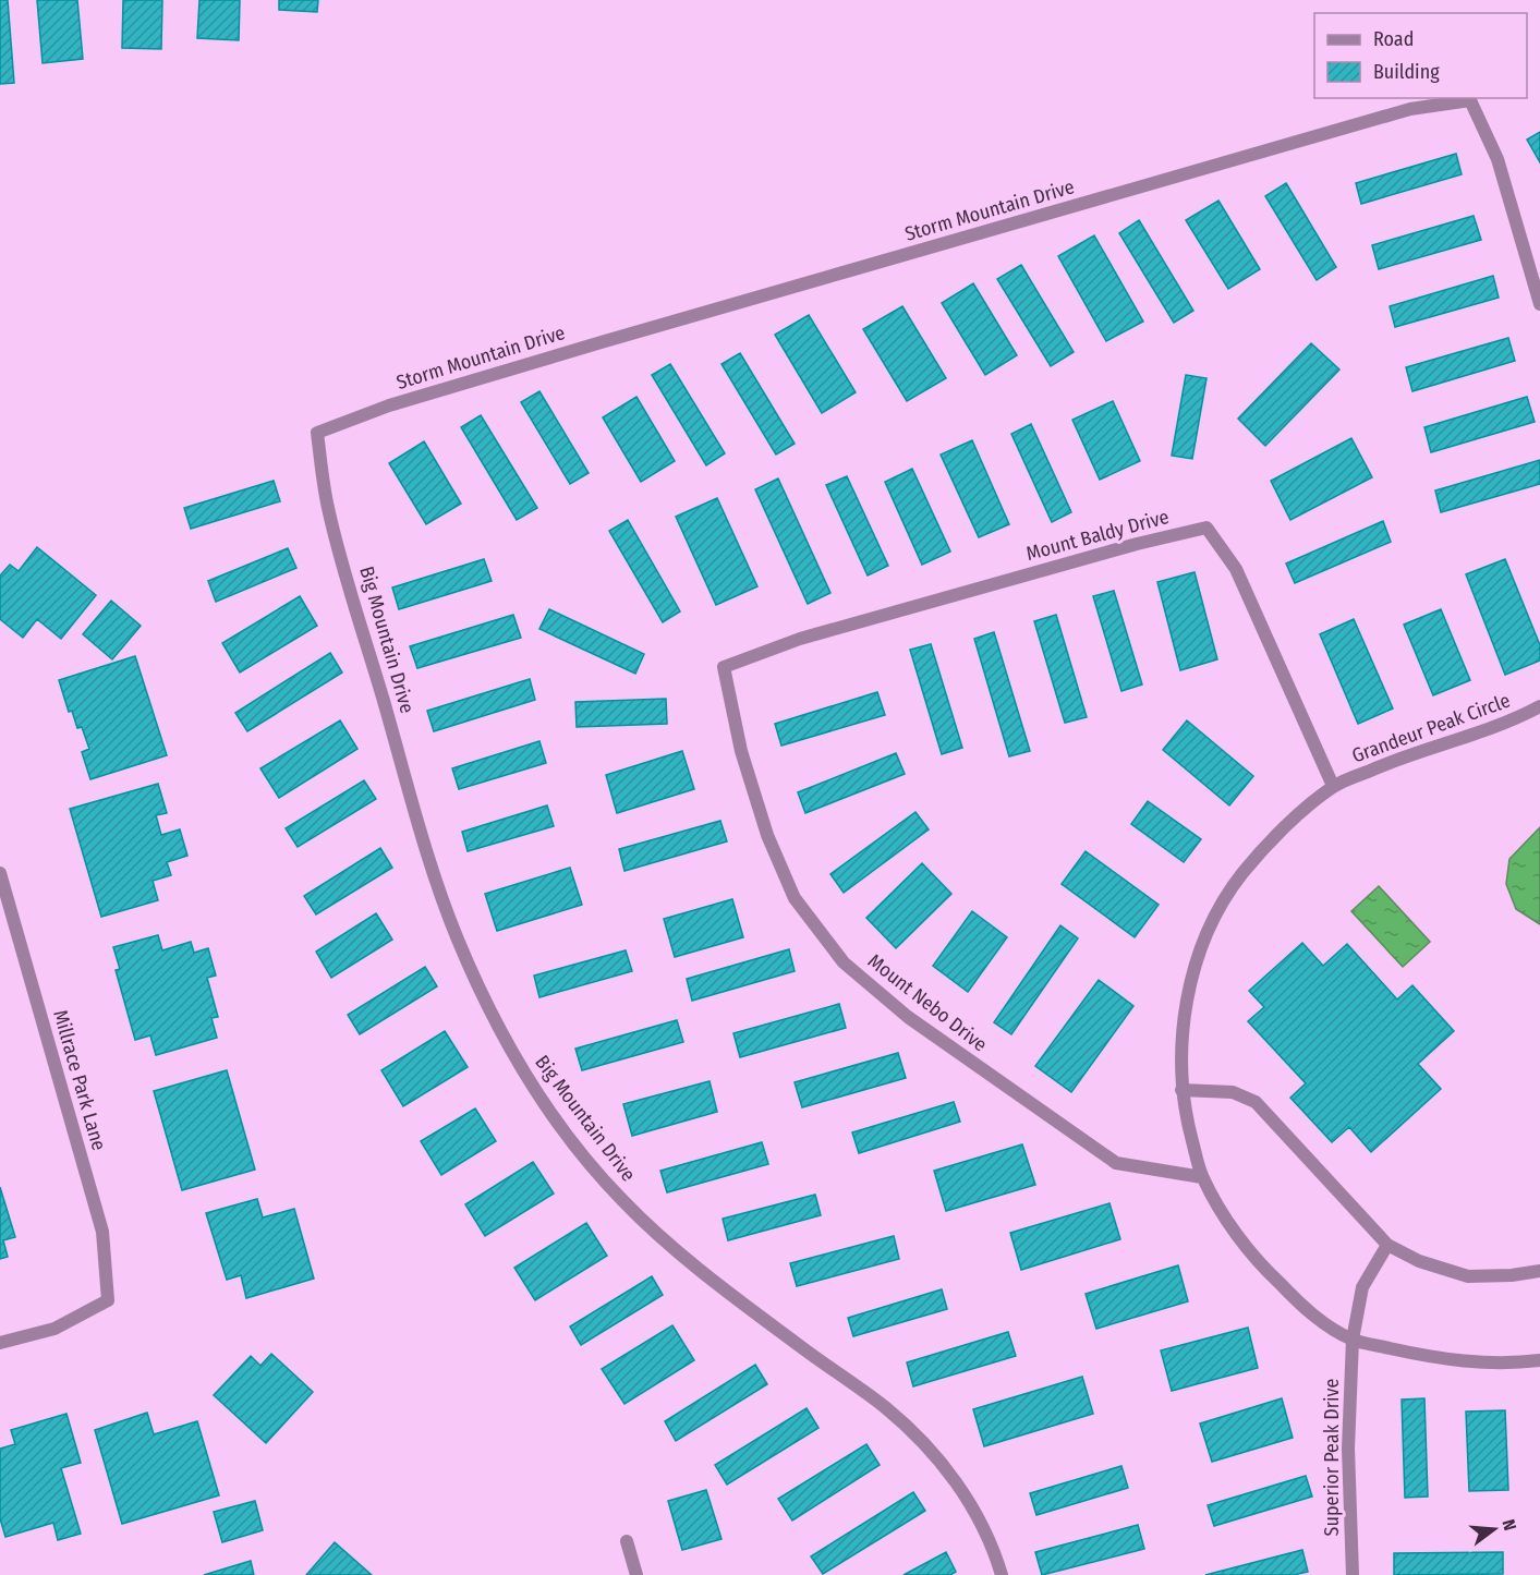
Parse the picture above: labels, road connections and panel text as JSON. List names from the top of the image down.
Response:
{
  "streets": {
    "street": [
      "Storm Mountain Drive",
      "Mount Baldy Drive",
      "Big Mountain Drive",
      "Grandeur Peak Circle",
      "Mount Nebo Drive",
      "Millrace Park Lane",
      "Superior Peak Drive"
    ]
  },
  "crossings": [
    ["Storm Mountain Drive", "Big Mountain Drive"],
    ["Mount Baldy Drive", "Grandeur Peak Circle"],
    ["Mount Baldy Drive", "Mount Nebo Drive"],
    ["Grandeur Peak Circle", "Mount Nebo Drive"],
    ["Grandeur Peak Circle", "Superior Peak Drive"]
  ],
  "legend": ["Road", "Building"],
  "north": "right"
}
